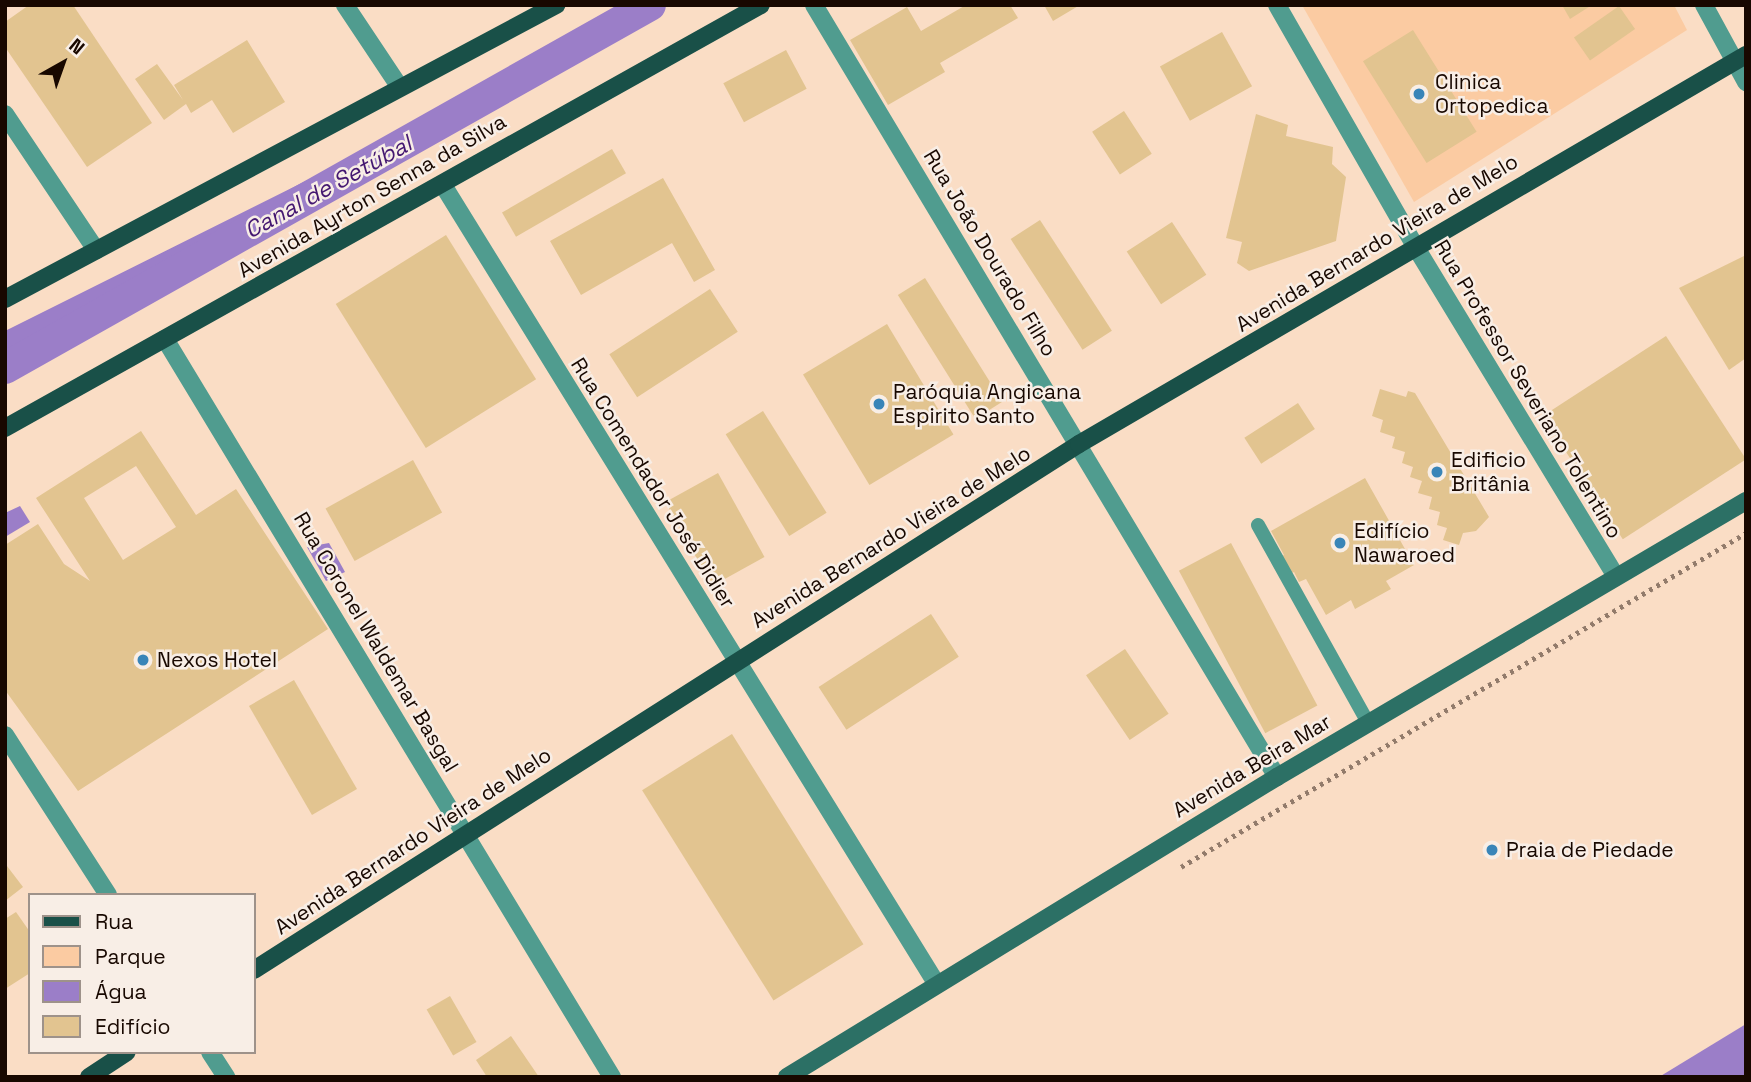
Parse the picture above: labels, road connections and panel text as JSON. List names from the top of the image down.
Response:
{
  "streets": {
    "main road": ["Avenida Ayrton Senna da Silva", "Avenida Bernardo Vieira de Melo", "Avenida Beira Mar"],
    "street": [
      "Rua João Dourado Filho",
      "Rua Professor Severiano Tolentino",
      "Rua Comendador José Didier",
      "Rua Coronel Waldemar Basgal"
    ]
  },
  "crossings": [
    ["Avenida Ayrton Senna da Silva", "Rua Comendador José Didier"],
    ["Avenida Ayrton Senna da Silva", "Rua Coronel Waldemar Basgal"],
    ["Avenida Bernardo Vieira de Melo", "Rua João Dourado Filho"],
    ["Avenida Bernardo Vieira de Melo", "Rua Professor Severiano Tolentino"],
    ["Avenida Bernardo Vieira de Melo", "Rua Comendador José Didier"],
    ["Avenida Bernardo Vieira de Melo", "Rua Coronel Waldemar Basgal"],
    ["Rua João Dourado Filho", "Avenida Beira Mar"],
    ["Rua Professor Severiano Tolentino", "Avenida Beira Mar"],
    ["Rua Comendador José Didier", "Avenida Beira Mar"]
  ],
  "water": ["Canal de Setúbal"],
  "places": [
    "Clinica Ortopedica",
    "Paróquia Angicana Espirito Santo",
    "Edificio Britânia",
    "Edifício Nawaroed",
    "Nexos Hotel",
    "Praia de Piedade"
  ],
  "legend": [
    "Rua",
    "Parque",
    "Água",
    "Edifício"
  ],
  "north": "top right"
}
